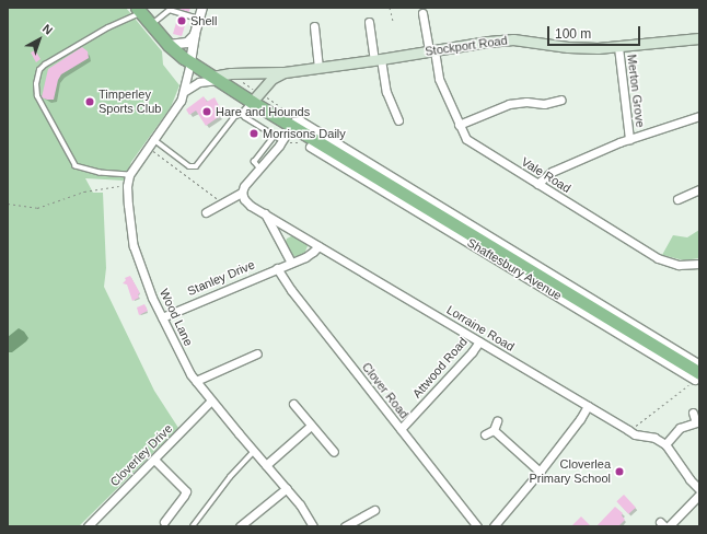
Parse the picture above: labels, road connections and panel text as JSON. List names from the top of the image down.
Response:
{
  "streets": {
    "highway": ["Shaftesbury Avenue"],
    "main road": ["Stockport Road"],
    "street": [
      "Merton Grove",
      "Vale Road",
      "Stanley Drive",
      "Wood Lane",
      "Lorraine Road",
      "Attwood Road",
      "Clover Road",
      "Cloverley Drive"
    ]
  },
  "crossings": [
    ["Stockport Road", "Merton Grove"],
    ["Stockport Road", "Vale Road"],
    ["Stockport Road", "Shaftesbury Avenue"],
    ["Stanley Drive", "Wood Lane"],
    ["Stanley Drive", "Lorraine Road"],
    ["Stanley Drive", "Clover Road"],
    ["Wood Lane", "Cloverley Drive"],
    ["Lorraine Road", "Attwood Road"],
    ["Attwood Road", "Clover Road"]
  ],
  "places": [
    "Shell",
    "Timperley Sports Club",
    "Hare and Hounds",
    "Morrisons Daily",
    "Cloverlea Primary School"
  ],
  "scale_bar": "100 m",
  "north": "top right"
}
